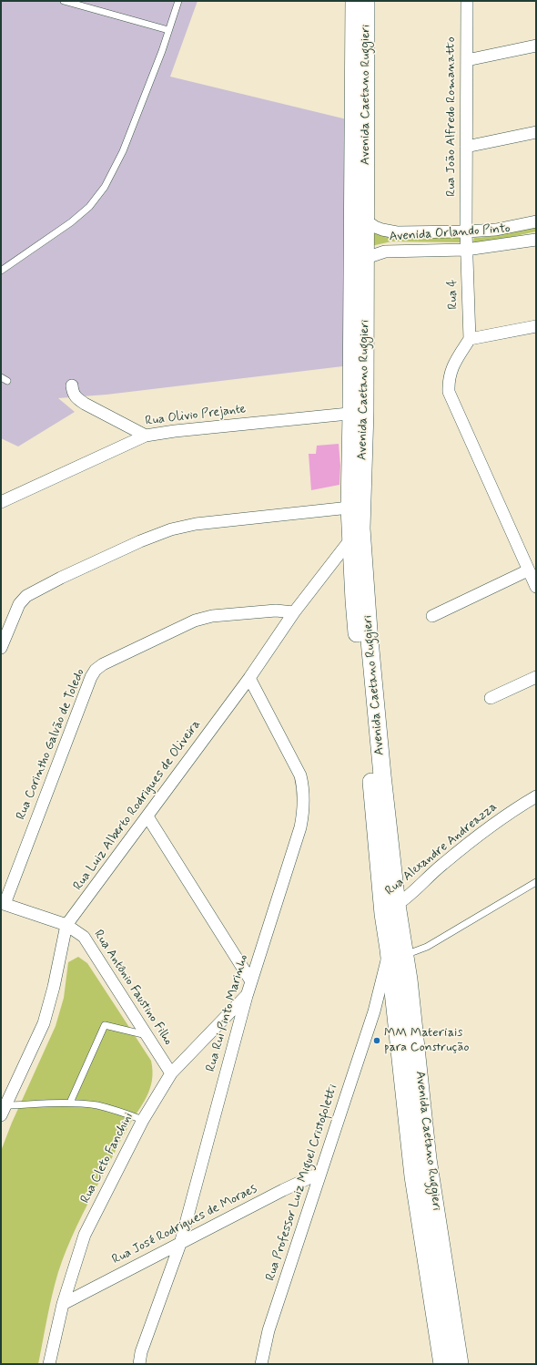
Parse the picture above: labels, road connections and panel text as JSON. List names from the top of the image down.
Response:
{
  "streets": {
    "main road": ["Avenida Caetano Ruggieri"],
    "street": [
      "Rua João Alfredo Romanatto",
      "Avenida Orlando Pinto",
      "Rua 4",
      "Rua Olivio Prejante",
      "Rua Corintho Galvão de Toledo",
      "Rua Luiz Alberto Rodrigues de Oliveira",
      "Rua Alexandre Andreazza",
      "Rua Antônio Faustino Filho",
      "Rua Rui Pinto Marinho",
      "Rua Cleto Fanchini",
      "Rua Professor Luiz Miguel Cristofoletti",
      "Rua José Rodrigues de Moraes"
    ]
  },
  "crossings": [
    ["Avenida Caetano Ruggieri", "Avenida Orlando Pinto"],
    ["Avenida Caetano Ruggieri", "Rua Olivio Prejante"],
    ["Avenida Caetano Ruggieri", "Rua Luiz Alberto Rodrigues de Oliveira"],
    ["Avenida Caetano Ruggieri", "Rua Alexandre Andreazza"],
    ["Avenida Caetano Ruggieri", "Rua Professor Luiz Miguel Cristofoletti"],
    ["Rua João Alfredo Romanatto", "Avenida Orlando Pinto"],
    ["Rua João Alfredo Romanatto", "Rua 4"],
    ["Avenida Orlando Pinto", "Rua 4"],
    ["Rua Corintho Galvão de Toledo", "Rua Luiz Alberto Rodrigues de Oliveira"],
    ["Rua Corintho Galvão de Toledo", "Rua Antônio Faustino Filho"],
    ["Rua Luiz Alberto Rodrigues de Oliveira", "Rua Antônio Faustino Filho"],
    ["Rua Luiz Alberto Rodrigues de Oliveira", "Rua Rui Pinto Marinho"],
    ["Rua Antônio Faustino Filho", "Rua Cleto Fanchini"],
    ["Rua Rui Pinto Marinho", "Rua Cleto Fanchini"],
    ["Rua Rui Pinto Marinho", "Rua José Rodrigues de Moraes"],
    ["Rua Cleto Fanchini", "Rua José Rodrigues de Moraes"],
    ["Rua Professor Luiz Miguel Cristofoletti", "Rua José Rodrigues de Moraes"]
  ],
  "places": ["MM Materiais para Construção"]
}
